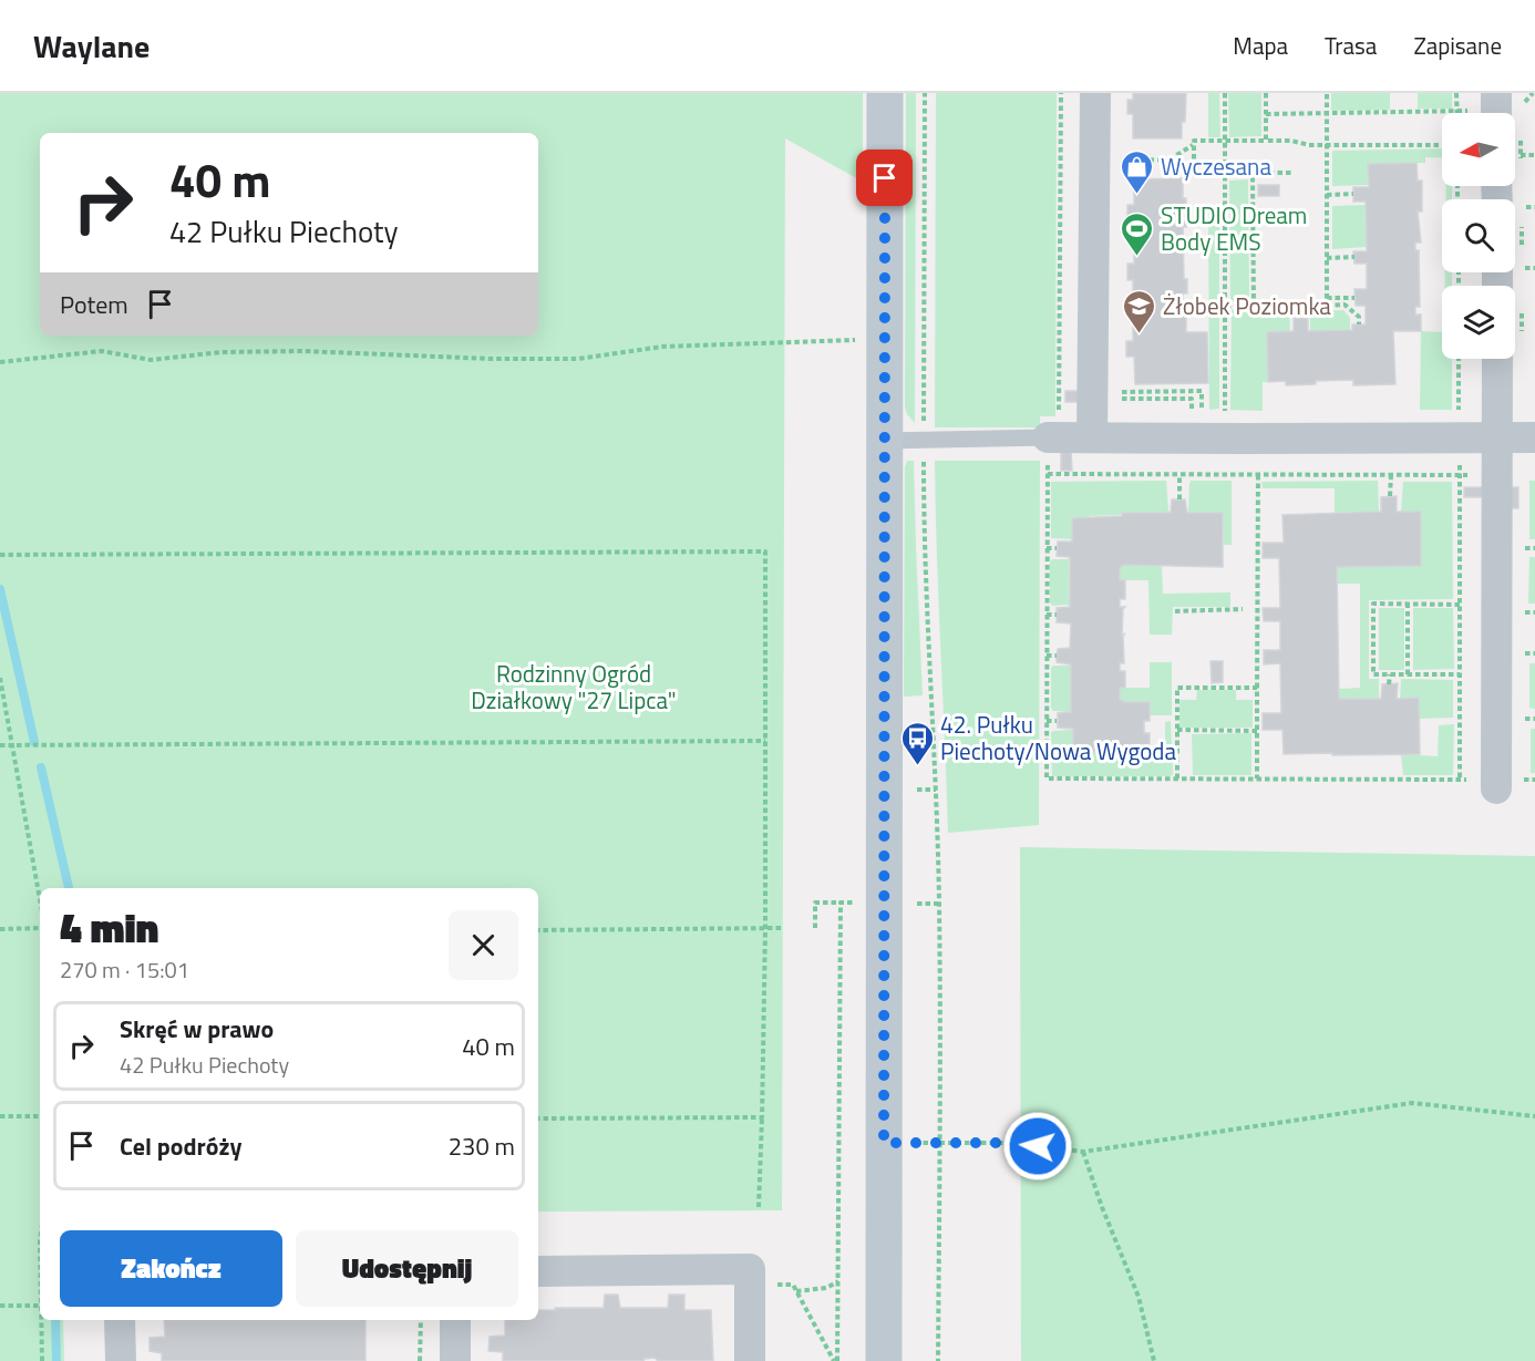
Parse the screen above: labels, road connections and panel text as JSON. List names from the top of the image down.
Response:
{
  "parks": ["Rodzinny Ogród Działkowy \"27 Lipca\""],
  "places": {
    "shop": ["Wyczesana"],
    "sports": ["STUDIO Dream Body EMS"],
    "school or university": ["Żłobek Poziomka"],
    "bus stop": ["42. Pułku Piechoty/Nowa Wygoda"]
  },
  "north": "left",
  "page": {
    "header": "Waylane",
    "nav": ["Mapa", "Trasa", "Zapisane"],
    "turn": ["40 m", "42 Pułku Piechoty"],
    "then": "Potem",
    "heading": ["4 min", "270 m · 15:01"],
    "list": [
      {
        "name": "Skręć w prawo",
        "note": "42 Pułku Piechoty",
        "value": "40 m"
      },
      {
        "name": "Cel podróży",
        "value": "230 m"
      }
    ],
    "buttons": ["Zakończ", "Udostępnij"]
  }
}
